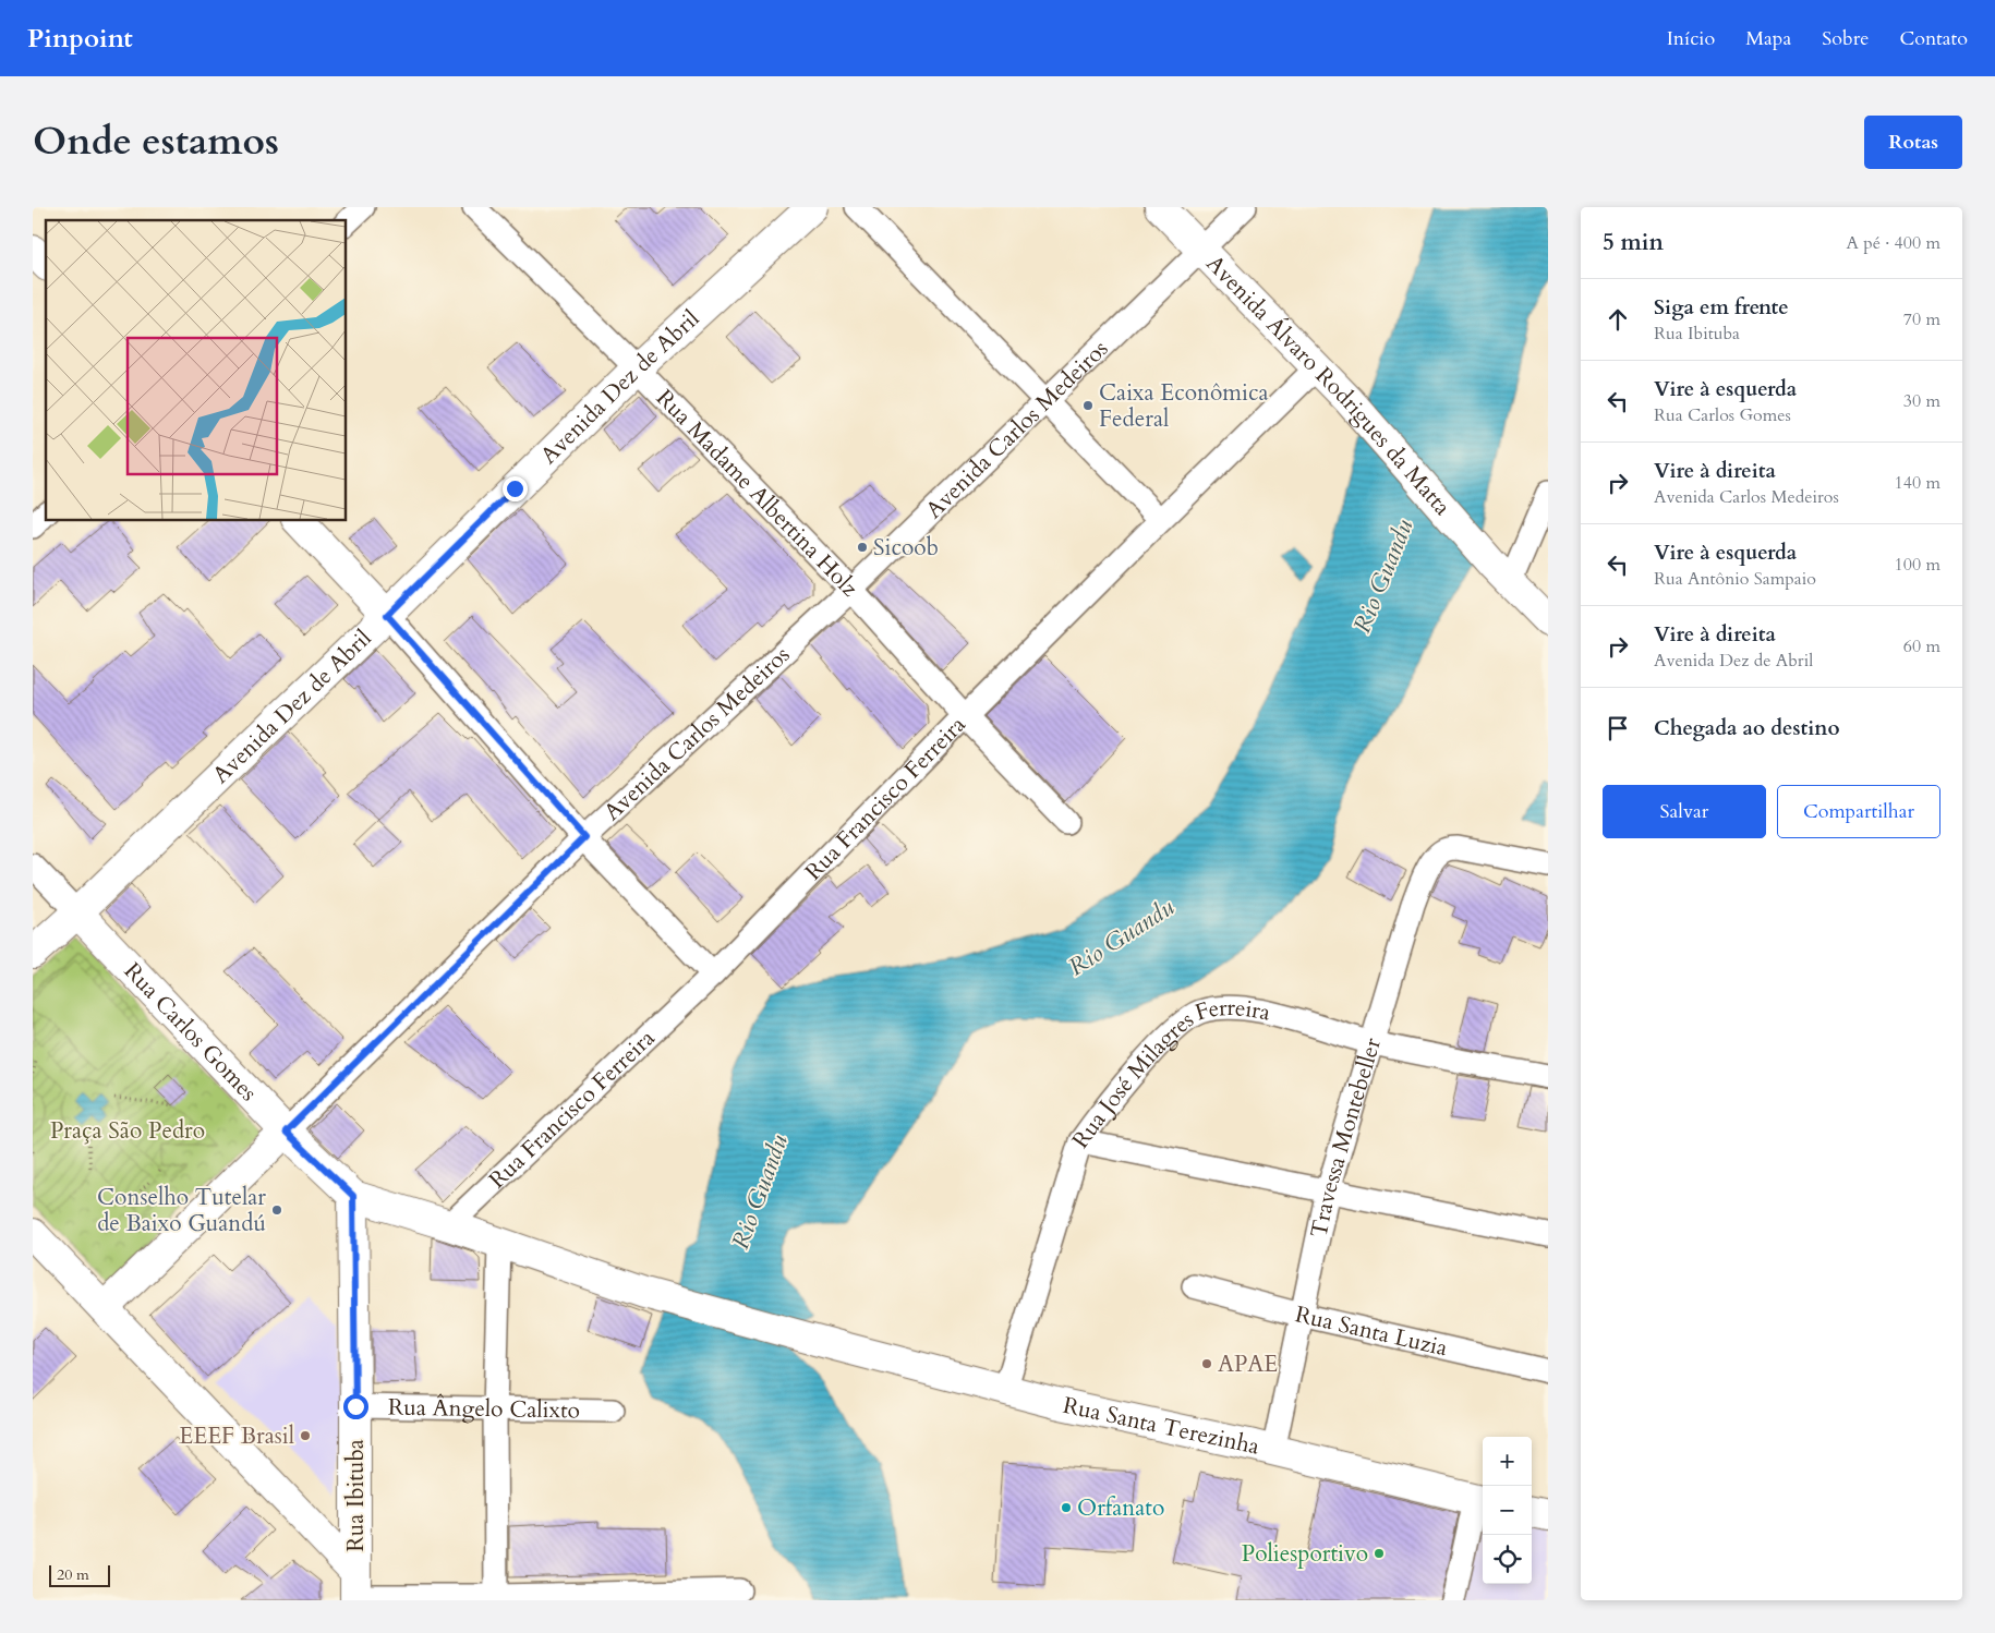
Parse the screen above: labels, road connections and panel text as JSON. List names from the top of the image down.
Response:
{
  "streets": {
    "street": [
      "Avenida Álvaro Rodrigues da Matta",
      "Avenida Dez de Abril",
      "Avenida Carlos Medeiros",
      "Rua Madame Albertina Holz",
      "Rua Francisco Ferreira",
      "Rua Carlos Gomes",
      "Rua José Milagres Ferreira",
      "Travessa Montebeller",
      "Rua Santa Luzia",
      "Rua Ângelo Calixto",
      "Rua Santa Terezinha",
      "Rua Ibituba"
    ]
  },
  "crossings": [
    ["Avenida Álvaro Rodrigues da Matta", "Avenida Carlos Medeiros"],
    ["Avenida Álvaro Rodrigues da Matta", "Rua Francisco Ferreira"],
    ["Avenida Dez de Abril", "Rua Madame Albertina Holz"],
    ["Avenida Dez de Abril", "Rua Carlos Gomes"],
    ["Avenida Carlos Medeiros", "Rua Madame Albertina Holz"],
    ["Avenida Carlos Medeiros", "Rua Carlos Gomes"],
    ["Rua Madame Albertina Holz", "Rua Francisco Ferreira"],
    ["Rua Francisco Ferreira", "Rua Santa Terezinha"],
    ["Rua Carlos Gomes", "Rua Santa Terezinha"],
    ["Rua Carlos Gomes", "Rua Ibituba"],
    ["Rua José Milagres Ferreira", "Travessa Montebeller"],
    ["Rua José Milagres Ferreira", "Rua Santa Terezinha"],
    ["Travessa Montebeller", "Rua Santa Luzia"],
    ["Travessa Montebeller", "Rua Santa Terezinha"],
    ["Rua Ângelo Calixto", "Rua Ibituba"],
    ["Rua Santa Terezinha", "Rua Ibituba"]
  ],
  "water": ["Rio Guandu"],
  "parks": ["Praça São Pedro"],
  "places": [
    "Caixa Econômica Federal",
    "Sicoob",
    "Conselho Tutelar de Baixo Guandú",
    "APAE",
    "EEEF Brasil",
    "Orfanato",
    "Poliesportivo"
  ],
  "scale_bar": "20 m",
  "page": {
    "header": "Pinpoint",
    "nav": [
      "Início",
      "Mapa",
      "Sobre",
      "Contato"
    ],
    "title": "Onde estamos",
    "buttons": [
      "Rotas",
      ["Salvar", "Compartilhar"]
    ],
    "heading": ["5 min", "A pé · 400 m"],
    "list": [
      ["Siga em frente", "Rua Ibituba", "70 m"],
      ["Vire à esquerda", "Rua Carlos Gomes", "30 m"],
      ["Vire à direita", "Avenida Carlos Medeiros", "140 m"],
      ["Vire à esquerda", "Rua Antônio Sampaio", "100 m"],
      ["Vire à direita", "Avenida Dez de Abril", "60 m"],
      "Chegada ao destino"
    ],
    "map_buttons": ["+", "−"],
    "scale": "20 m"
  }
}
